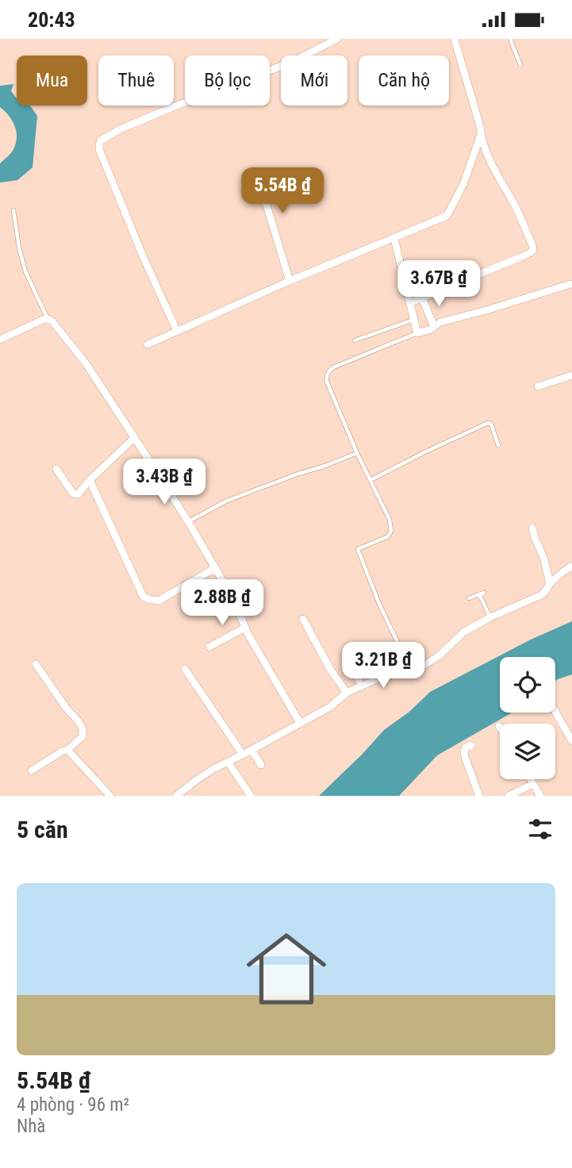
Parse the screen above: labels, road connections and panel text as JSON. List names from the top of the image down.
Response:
{
  "page": {
    "status": "20:43",
    "chip": [
      "Mua",
      "Thuê",
      "Bộ lọc",
      "Mới",
      "Căn hộ"
    ],
    "price": [
      "5.54B ₫",
      "3.67B ₫",
      "3.43B ₫",
      "2.88B ₫",
      "3.21B ₫"
    ],
    "heading": "5 căn",
    "list": [
      {
        "name": "5.54B ₫",
        "note": "4 phòng · 96 m² · Nhà"
      }
    ]
  }
}
